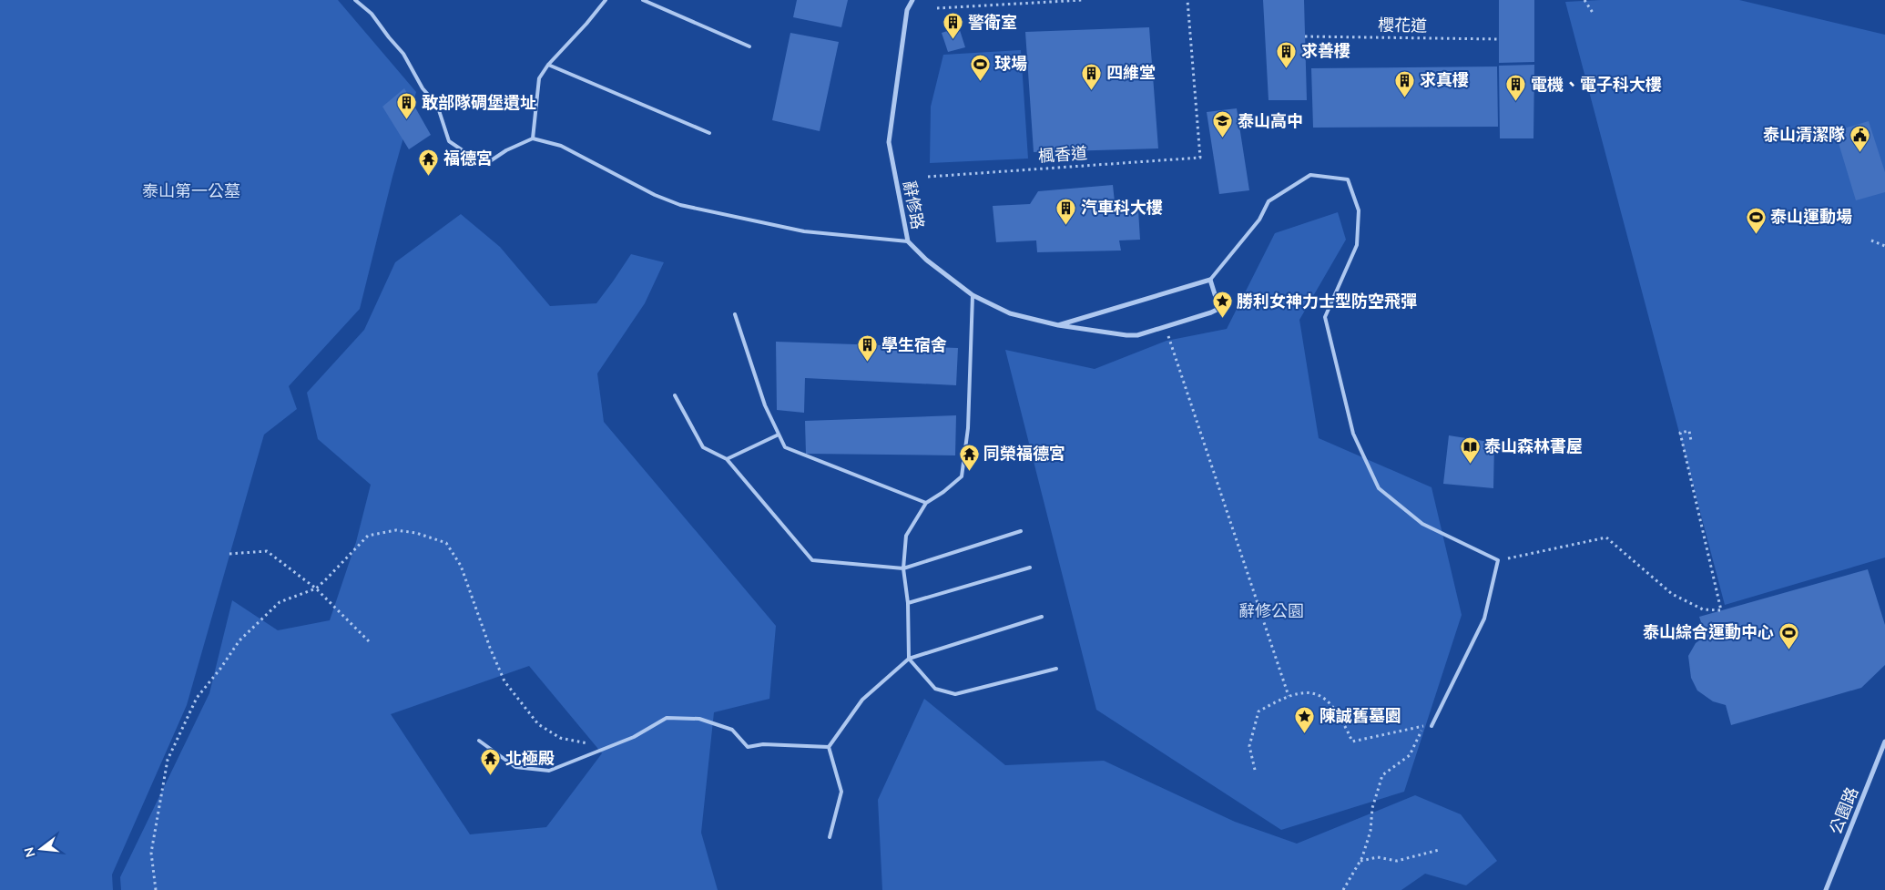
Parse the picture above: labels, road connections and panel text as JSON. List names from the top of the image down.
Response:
{
  "streets": {
    "street": ["辭修路", "公園路"],
    "path": ["櫻花道", "楓香道"]
  },
  "parks": ["泰山第一公墓", "辭修公園"],
  "places": {
    "building": [
      "警衛室",
      "求善樓",
      "四維堂",
      "求真樓",
      "電機、電子科大樓",
      "敢部隊碉堡遺址",
      "汽車科大樓",
      "學生宿舍"
    ],
    "sports": ["球場", "泰山運動場", "泰山綜合運動中心"],
    "school or university": ["泰山高中"],
    "public building": ["泰山清潔隊"],
    "temple": ["福德宮", "同榮福德宮", "北極殿"],
    "place": ["勝利女神力士型防空飛彈", "陳誠舊墓園"],
    "library": ["泰山森林書屋"]
  },
  "north": "left"
}
